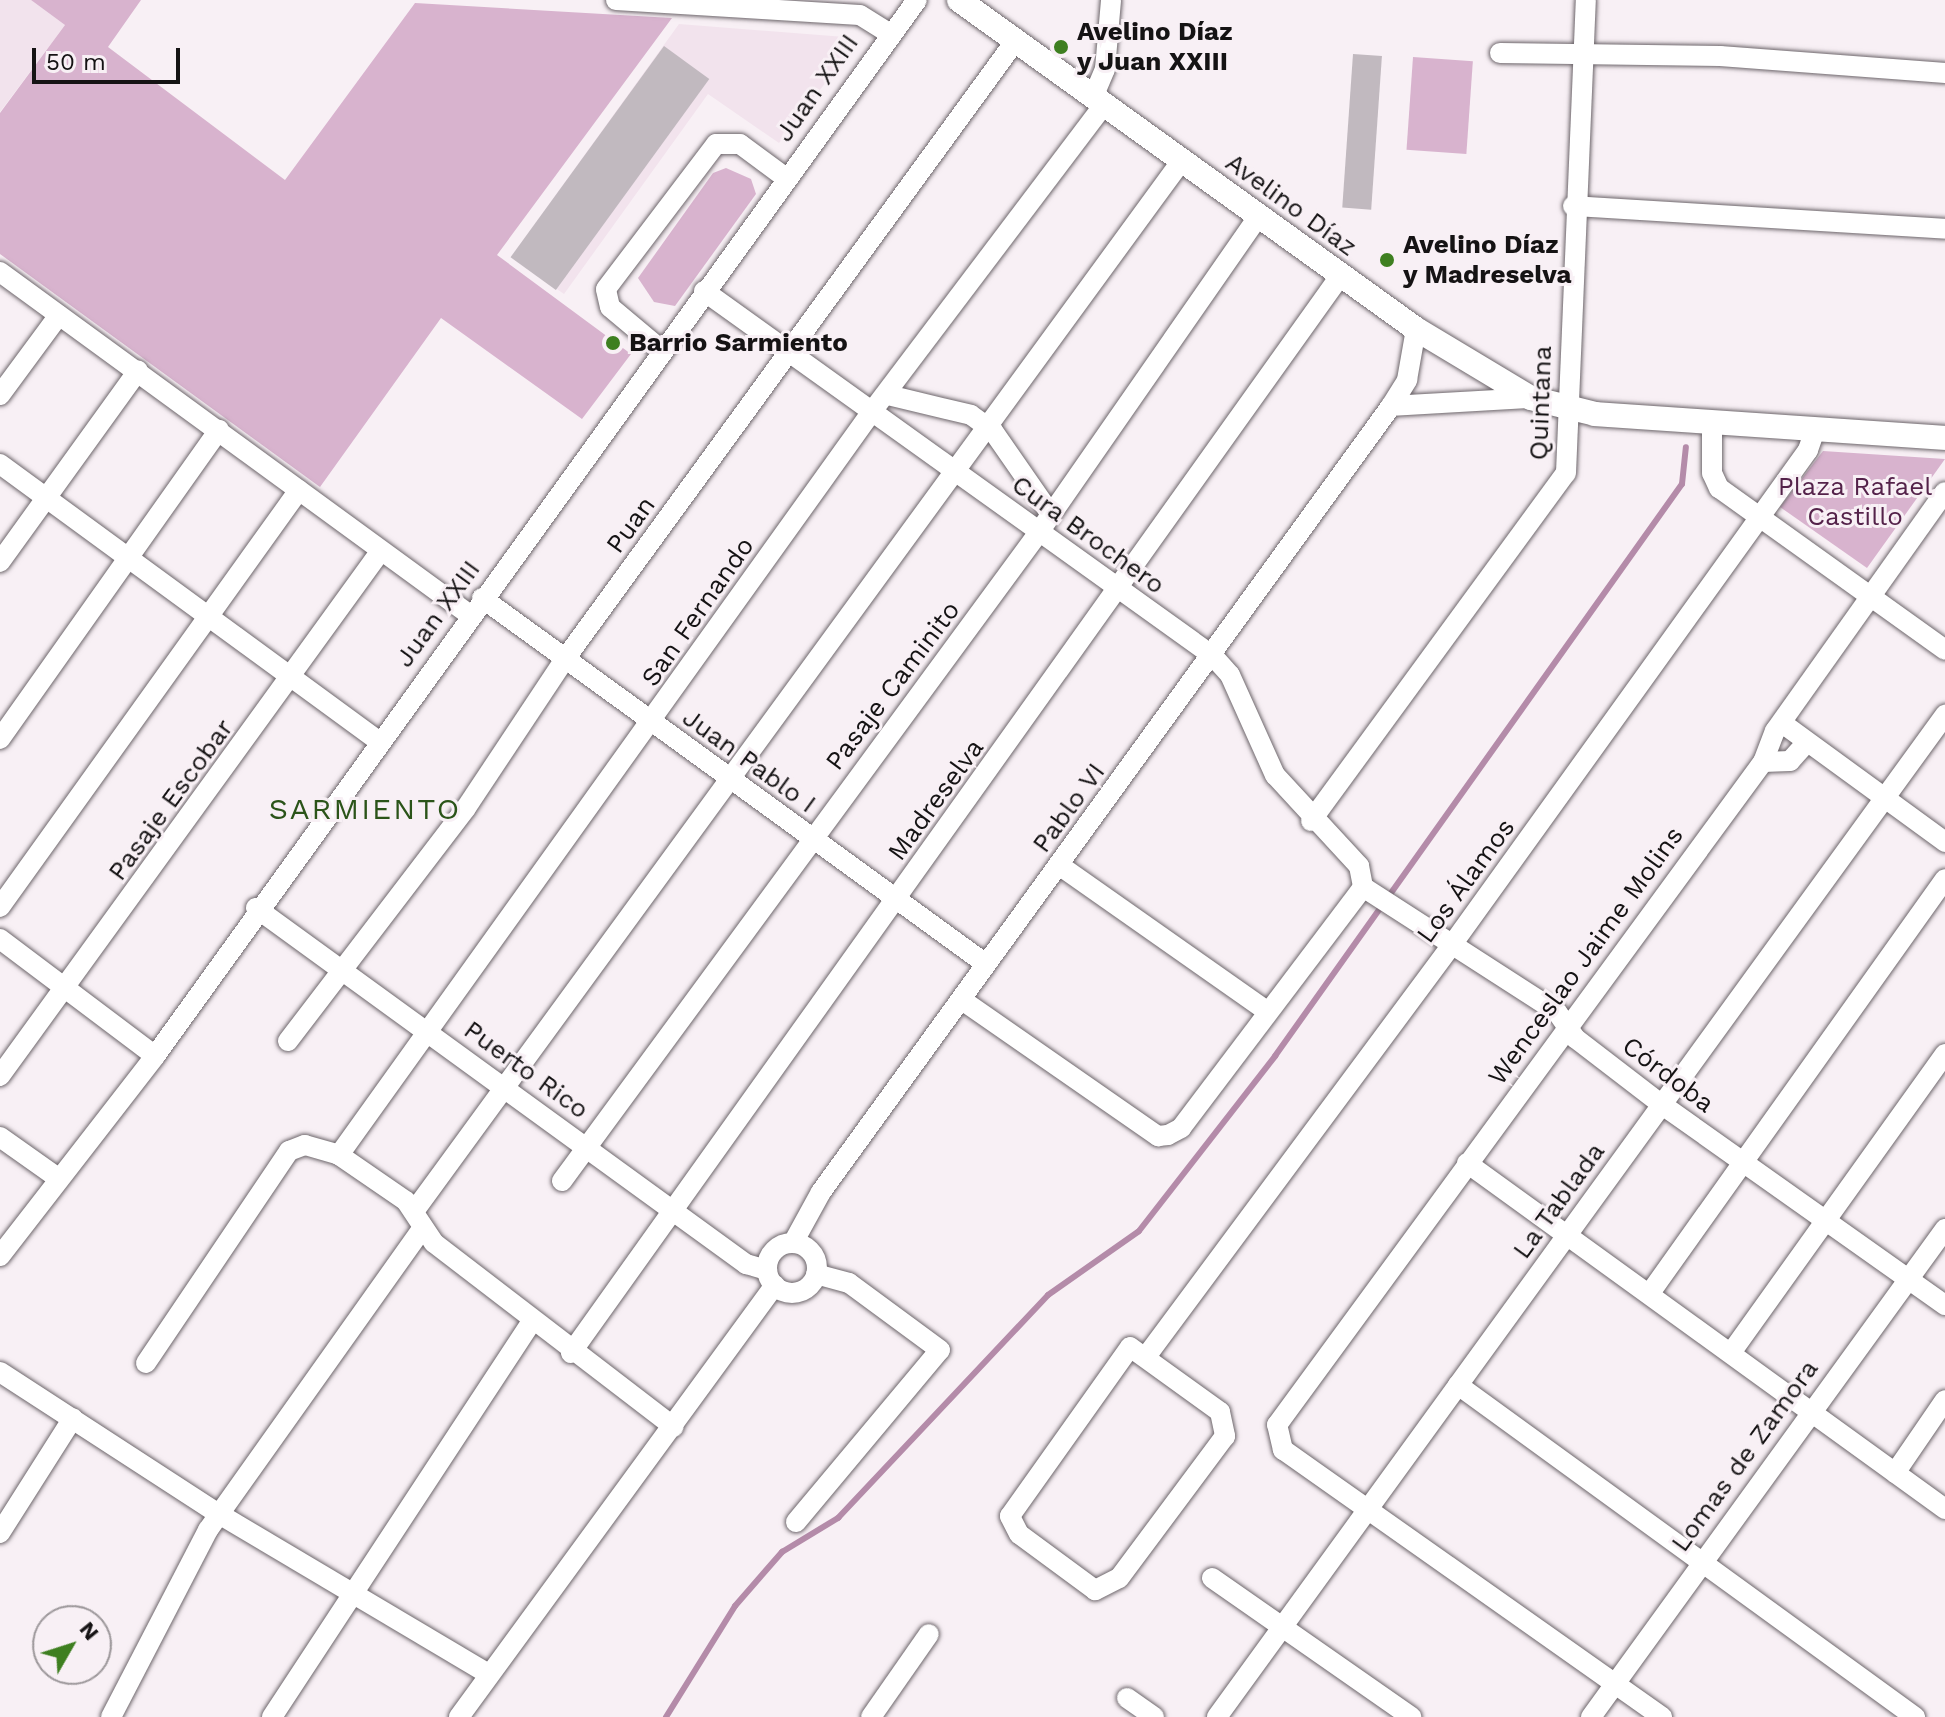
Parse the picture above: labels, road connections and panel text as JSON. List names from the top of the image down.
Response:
{
  "streets": {
    "street": [
      "Juan XXIII",
      "Avelino Díaz",
      "Quintana",
      "Puan",
      "Cura Brochero",
      "San Fernando",
      "Pasaje Caminito",
      "Juan Pablo I",
      "Pasaje Escobar",
      "Madreselva",
      "Pablo VI",
      "Los Álamos",
      "Wenceslao Jaime Molins",
      "Puerto Rico",
      "Córdoba",
      "La Tablada",
      "Lomas de Zamora"
    ]
  },
  "crossings": [
    ["Juan XXIII", "Cura Brochero"],
    ["Juan XXIII", "Juan Pablo I"],
    ["Juan XXIII", "Puerto Rico"],
    ["Avelino Díaz", "Quintana"],
    ["Avelino Díaz", "Puan"],
    ["Avelino Díaz", "San Fernando"],
    ["Avelino Díaz", "Pasaje Caminito"],
    ["Avelino Díaz", "Madreselva"],
    ["Avelino Díaz", "Pablo VI"],
    ["Avelino Díaz", "Los Álamos"],
    ["Quintana", "Cura Brochero"],
    ["Puan", "Cura Brochero"],
    ["Puan", "Juan Pablo I"],
    ["Puan", "Puerto Rico"],
    ["Cura Brochero", "San Fernando"],
    ["Cura Brochero", "Pasaje Caminito"],
    ["Cura Brochero", "Madreselva"],
    ["Cura Brochero", "Pablo VI"],
    ["Cura Brochero", "Córdoba"],
    ["San Fernando", "Juan Pablo I"],
    ["San Fernando", "Puerto Rico"],
    ["Pasaje Caminito", "Juan Pablo I"],
    ["Pasaje Caminito", "Puerto Rico"],
    ["Juan Pablo I", "Pasaje Escobar"],
    ["Juan Pablo I", "Madreselva"],
    ["Juan Pablo I", "Pablo VI"],
    ["Madreselva", "Puerto Rico"],
    ["Pablo VI", "Puerto Rico"],
    ["Los Álamos", "Córdoba"],
    ["Wenceslao Jaime Molins", "Córdoba"],
    ["Wenceslao Jaime Molins", "La Tablada"],
    ["Córdoba", "La Tablada"],
    ["Córdoba", "Lomas de Zamora"]
  ],
  "districts": ["SARMIENTO"],
  "parks": ["Plaza Rafael Castillo"],
  "places": ["Avelino Díaz y Juan XXIII", "Avelino Díaz y Madreselva", "Barrio Sarmiento"],
  "scale_bar": "50 m",
  "north": "top right"
}
